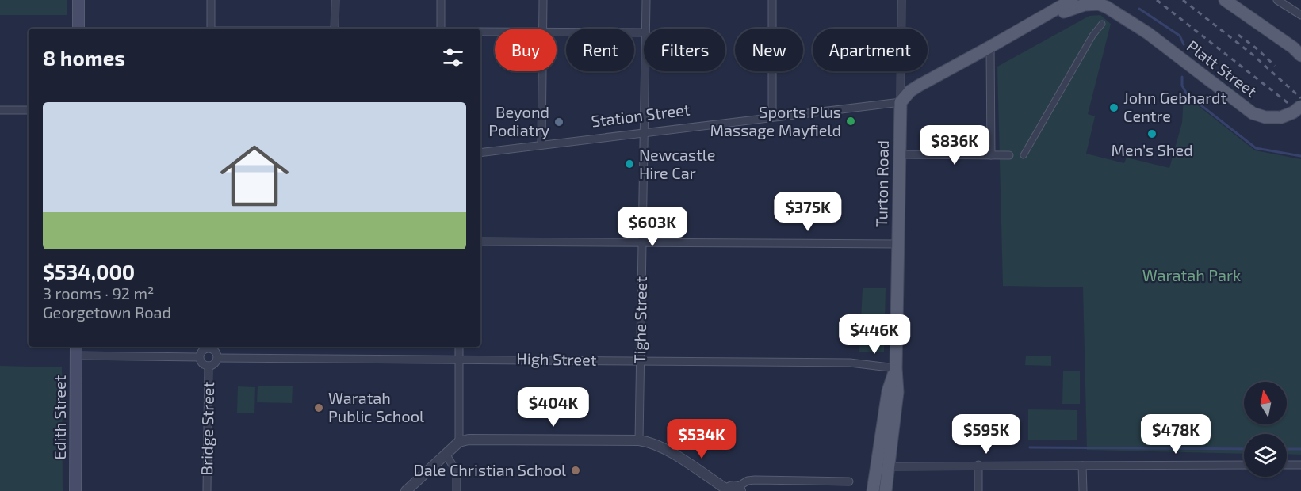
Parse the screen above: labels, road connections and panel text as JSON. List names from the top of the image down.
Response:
{
  "streets": {
    "main road": ["Platt Street", "Turton Road", "Edith Street"],
    "street": [
      "Station Street",
      "Tighe Street",
      "High Street",
      "Bridge Street"
    ]
  },
  "crossings": [
    ["Station Street", "Turton Road"],
    ["Station Street", "Tighe Street"],
    ["Turton Road", "High Street"],
    ["Tighe Street", "High Street"],
    ["High Street", "Bridge Street"]
  ],
  "parks": ["Waratah Park"],
  "places": [
    "John Gebhardt Centre",
    "Sports Plus Massage Mayfield",
    "Beyond Podiatry",
    "Men’s Shed",
    "Newcastle Hire Car",
    "Waratah Public School",
    "Dale Christian School"
  ],
  "north": "top",
  "page": {
    "chip": [
      "Buy",
      "Rent",
      "Filters",
      "New",
      "Apartment"
    ],
    "heading": "8 homes",
    "list": [
      {
        "name": "$534,000",
        "note": "3 rooms · 92 m² · Georgetown Road"
      }
    ],
    "price": [
      "$836K",
      "$375K",
      "$603K",
      "$446K",
      "$404K",
      "$595K",
      "$478K",
      "$534K"
    ]
  }
}
